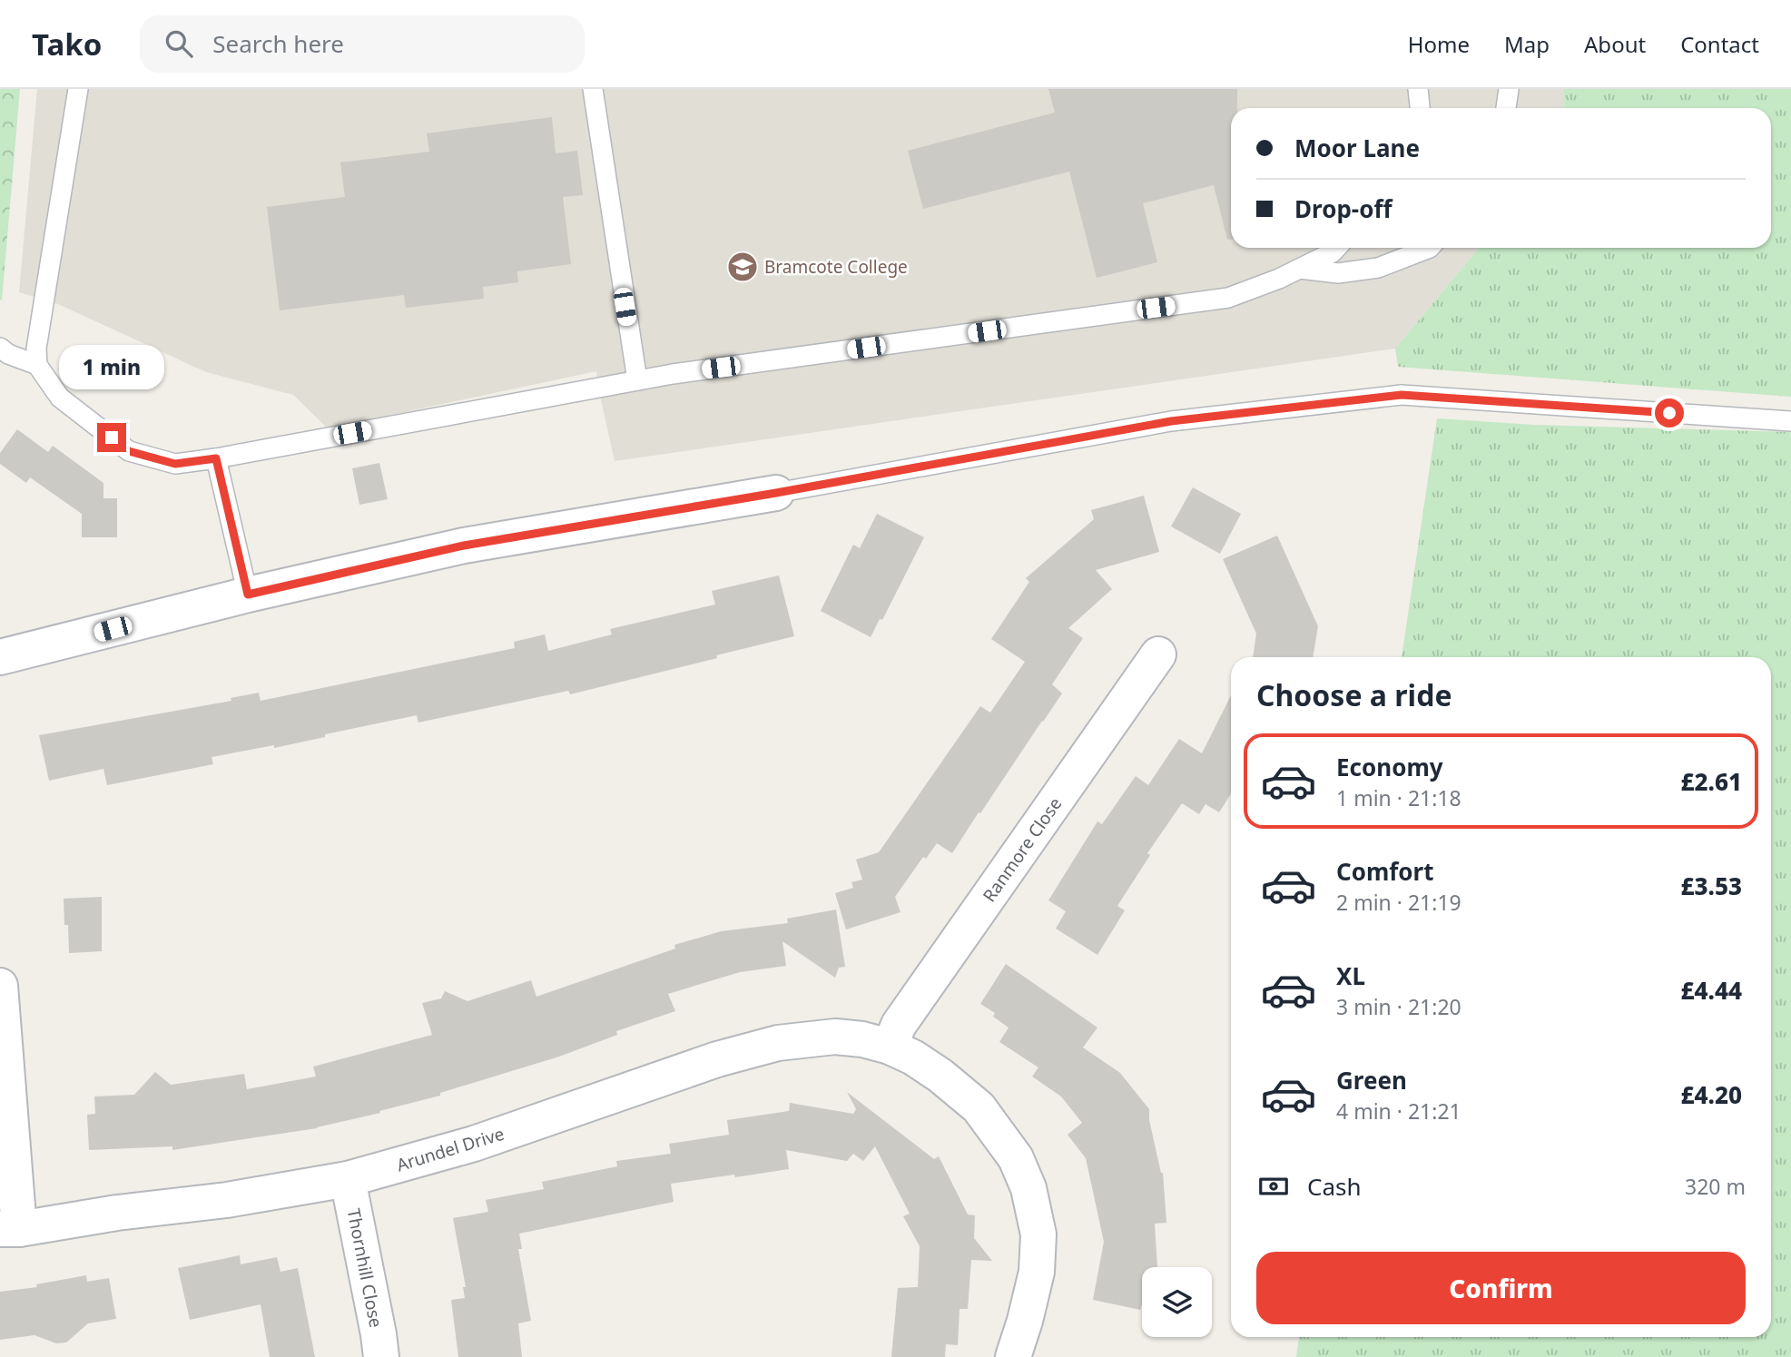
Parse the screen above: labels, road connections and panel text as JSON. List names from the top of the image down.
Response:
{
  "streets": {
    "street": ["Ranmore Close", "Arundel Drive", "Thornhill Close"]
  },
  "crossings": [
    ["Ranmore Close", "Arundel Drive"],
    ["Arundel Drive", "Thornhill Close"]
  ],
  "places": {
    "school or university": ["Bramcote College"]
  },
  "page": {
    "header": "Tako",
    "search": "Search here",
    "nav": [
      "Home",
      "Map",
      "About",
      "Contact"
    ],
    "banner": ["Moor Lane", "Drop-off"],
    "bubble": "1 min",
    "heading": "Choose a ride",
    "list": [
      {
        "name": "Economy",
        "note": "1 min · 21:18",
        "value": "£2.61"
      },
      {
        "name": "Comfort",
        "note": "2 min · 21:19",
        "value": "£3.53"
      },
      {
        "name": "XL",
        "note": "3 min · 21:20",
        "value": "£4.44"
      },
      {
        "name": "Green",
        "note": "4 min · 21:21",
        "value": "£4.20"
      }
    ],
    "pay": ["Cash", "320 m"],
    "buttons": "Confirm"
  }
}
